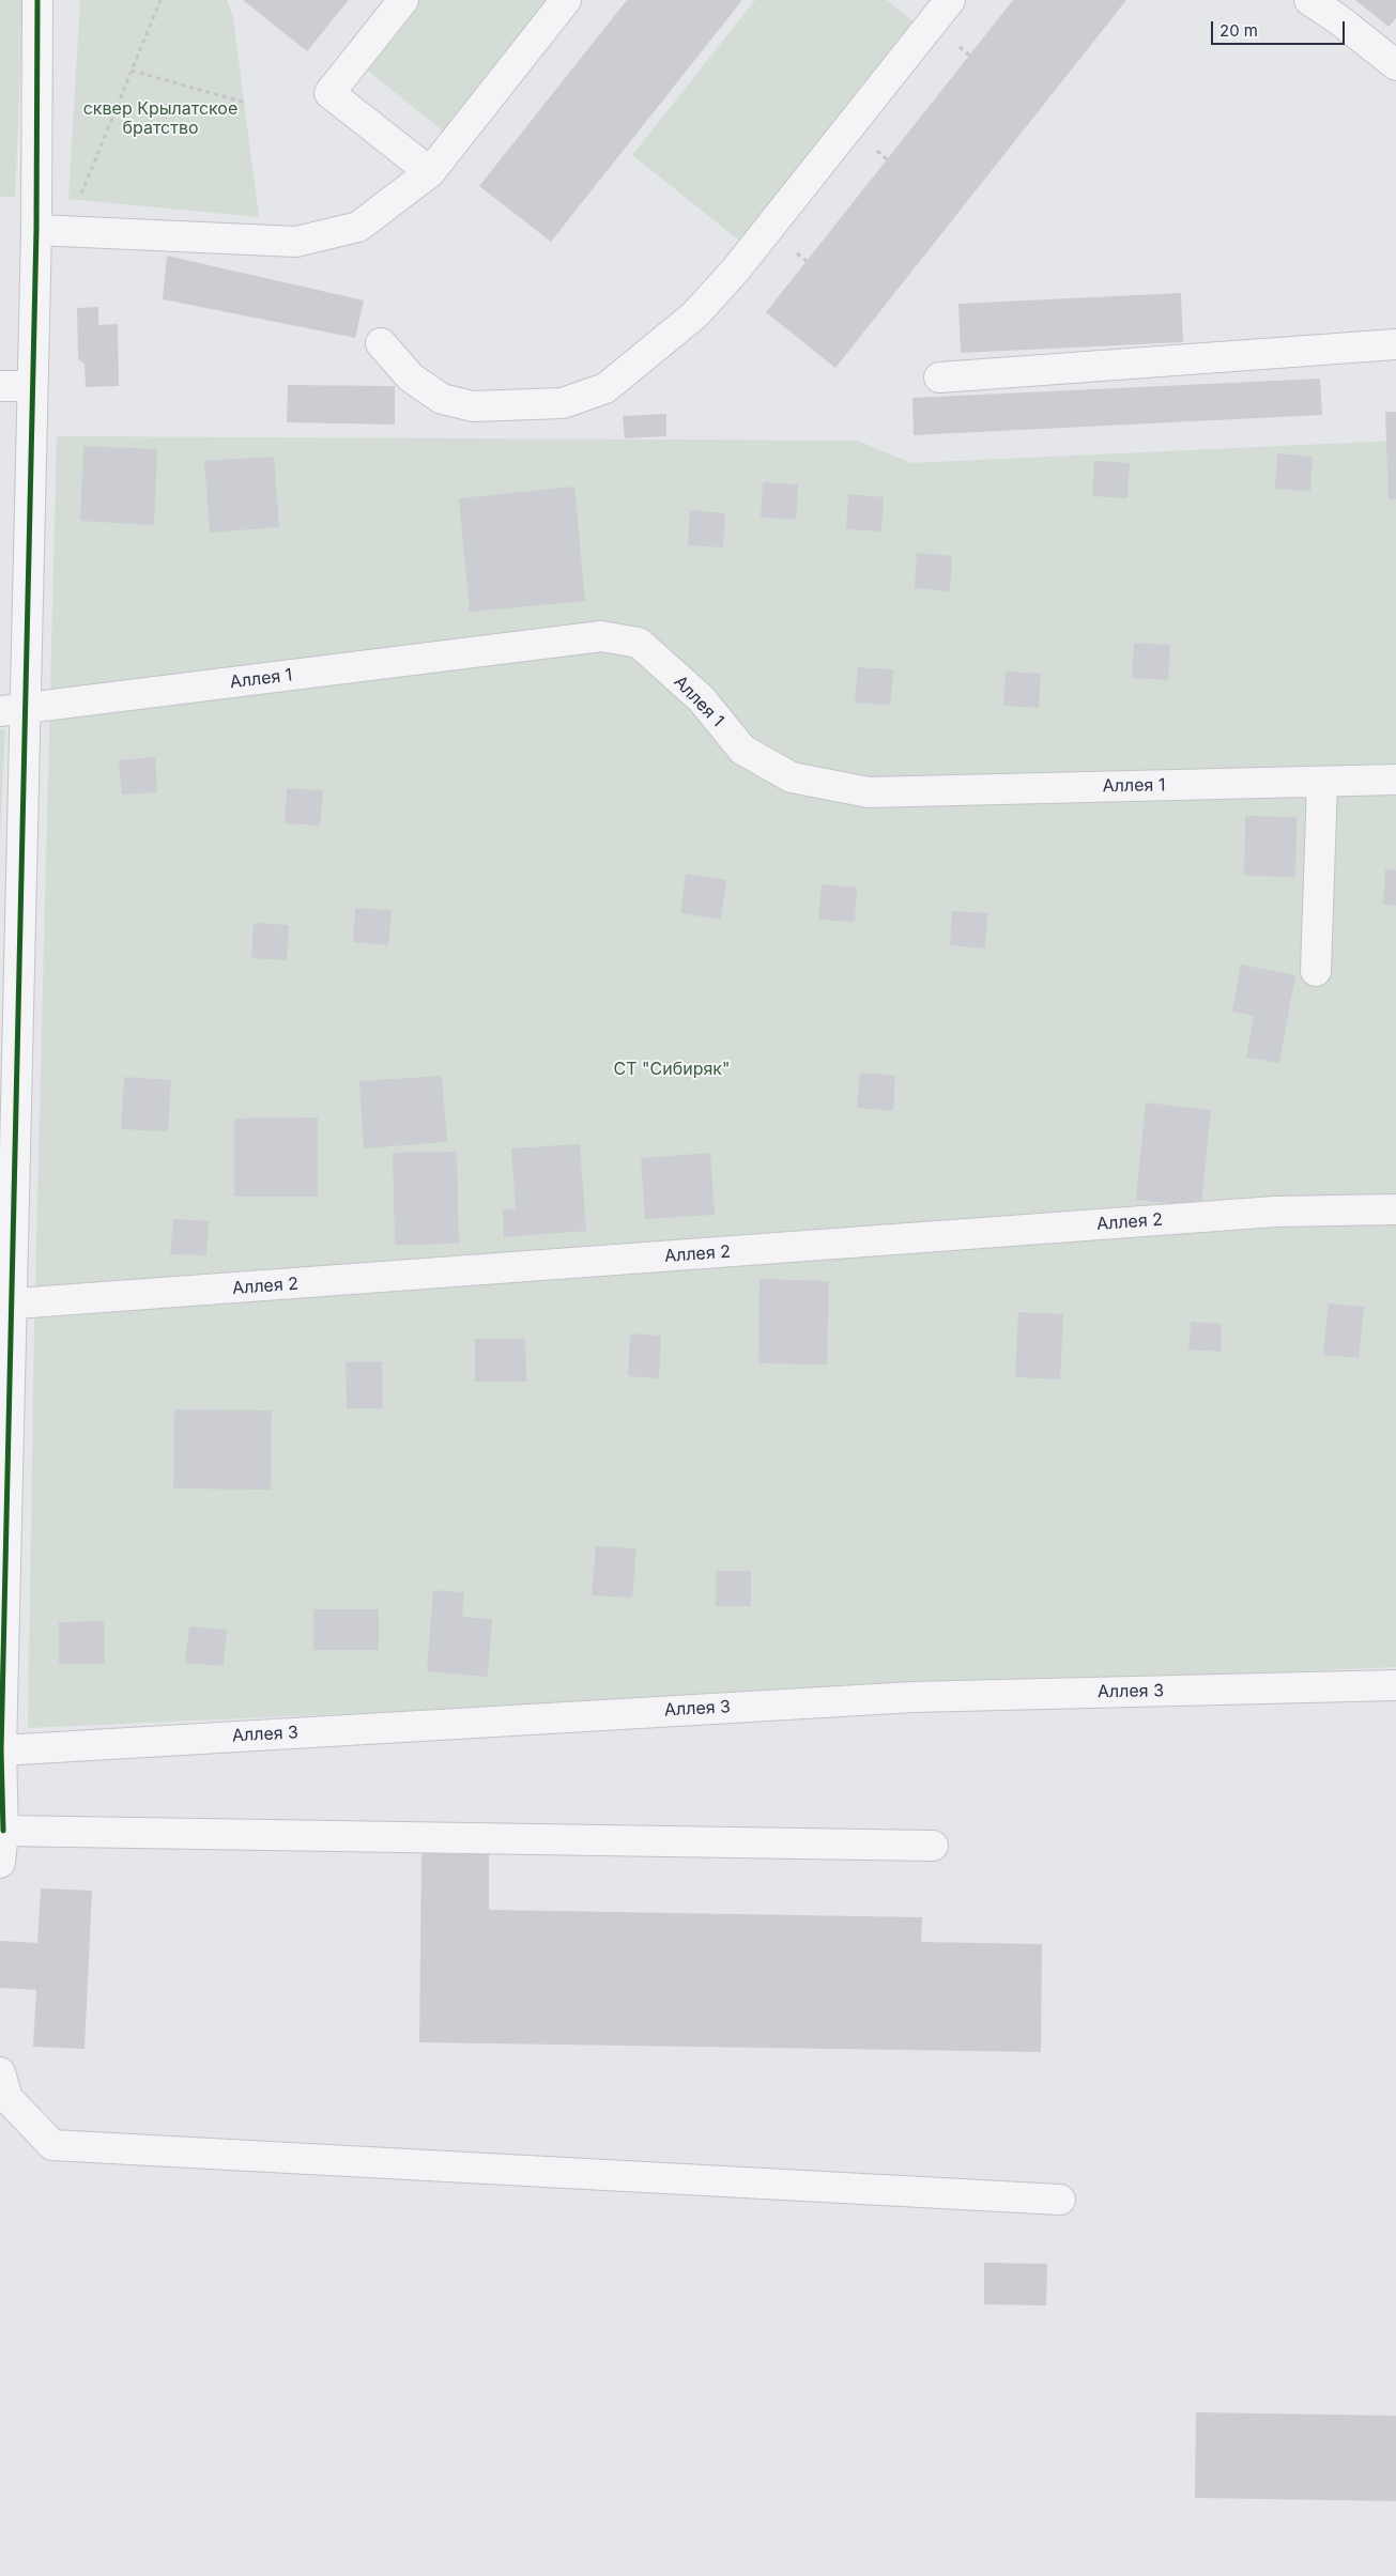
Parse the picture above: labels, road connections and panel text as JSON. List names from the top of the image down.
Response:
{
  "streets": {
    "street": ["Аллея 1", "Аллея 2", "Аллея 3"]
  },
  "parks": ["сквер Крылатское братство", "СТ \"Сибиряк\""],
  "scale_bar": "20 m"
}
